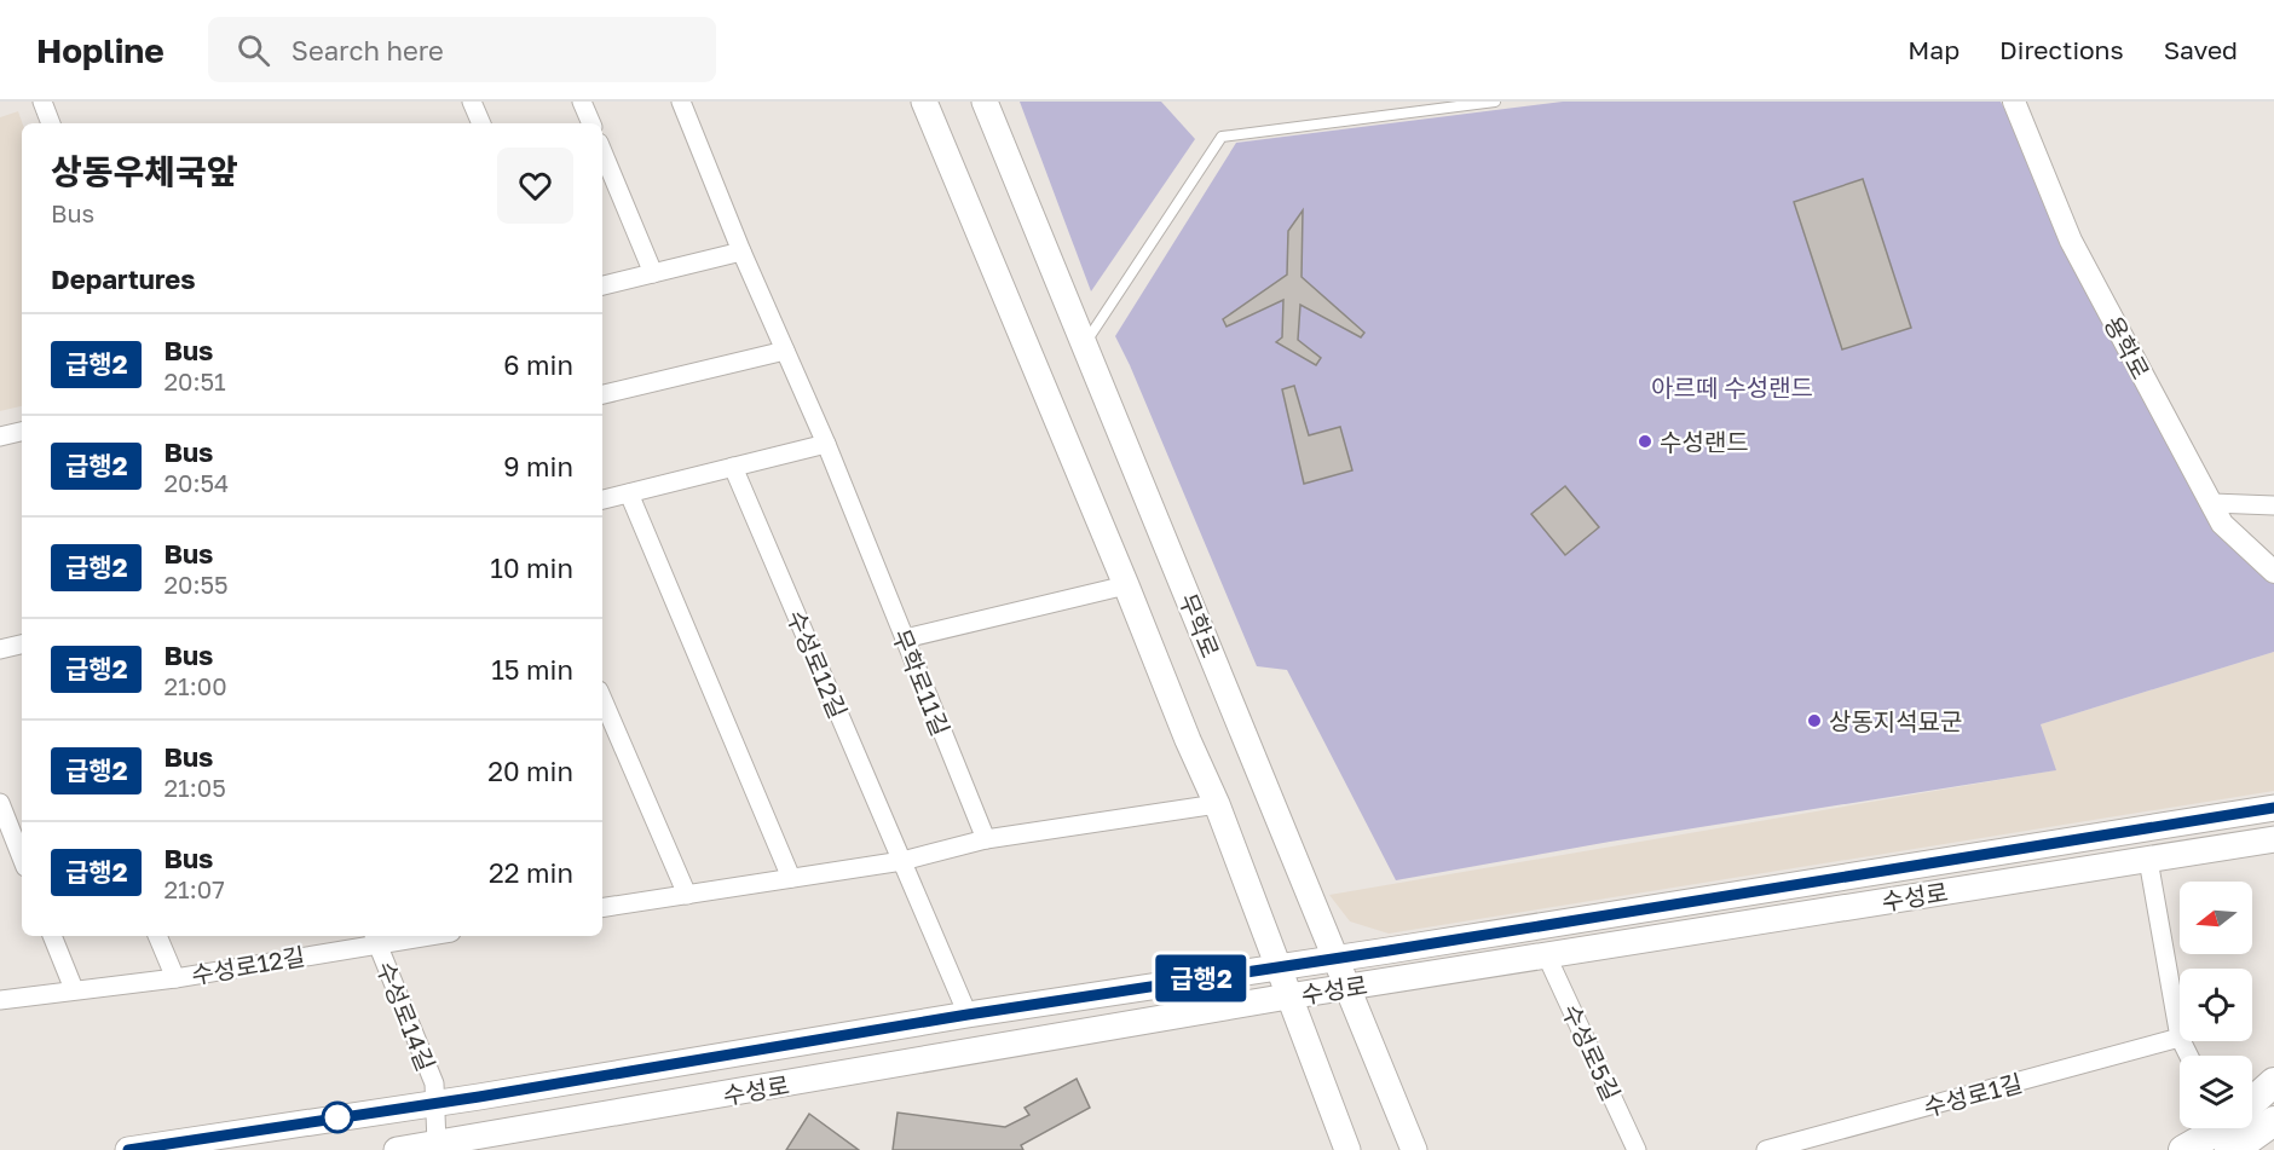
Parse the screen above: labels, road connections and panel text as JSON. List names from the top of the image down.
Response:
{
  "streets": {
    "main road": ["무학로", "수성로"],
    "street": [
      "용학로",
      "수성로12길",
      "무학로11길",
      "수성로14길",
      "수성로5길",
      "수성로1길"
    ]
  },
  "crossings": [
    ["무학로", "수성로"],
    ["수성로12길", "수성로"],
    ["수성로12길", "수성로14길"],
    ["수성로", "수성로14길"],
    ["수성로", "수성로5길"]
  ],
  "parks": ["아르떼 수성랜드"],
  "places": ["수성랜드", "상동지석묘군"],
  "lines": ["bus line 급행2"],
  "north": "left",
  "page": {
    "header": "Hopline",
    "search": "Search here",
    "nav": ["Map", "Directions", "Saved"],
    "on_map": "급행2",
    "heading": [
      ["상동우체국앞", "Bus"],
      "Departures"
    ],
    "list": [
      {
        "mark": "급행2",
        "name": "Bus",
        "note": "20:51",
        "value": "6 min"
      },
      {
        "mark": "급행2",
        "name": "Bus",
        "note": "20:54",
        "value": "9 min"
      },
      {
        "mark": "급행2",
        "name": "Bus",
        "note": "20:55",
        "value": "10 min"
      },
      {
        "mark": "급행2",
        "name": "Bus",
        "note": "21:00",
        "value": "15 min"
      },
      {
        "mark": "급행2",
        "name": "Bus",
        "note": "21:05",
        "value": "20 min"
      },
      {
        "mark": "급행2",
        "name": "Bus",
        "note": "21:07",
        "value": "22 min"
      }
    ]
  }
}
